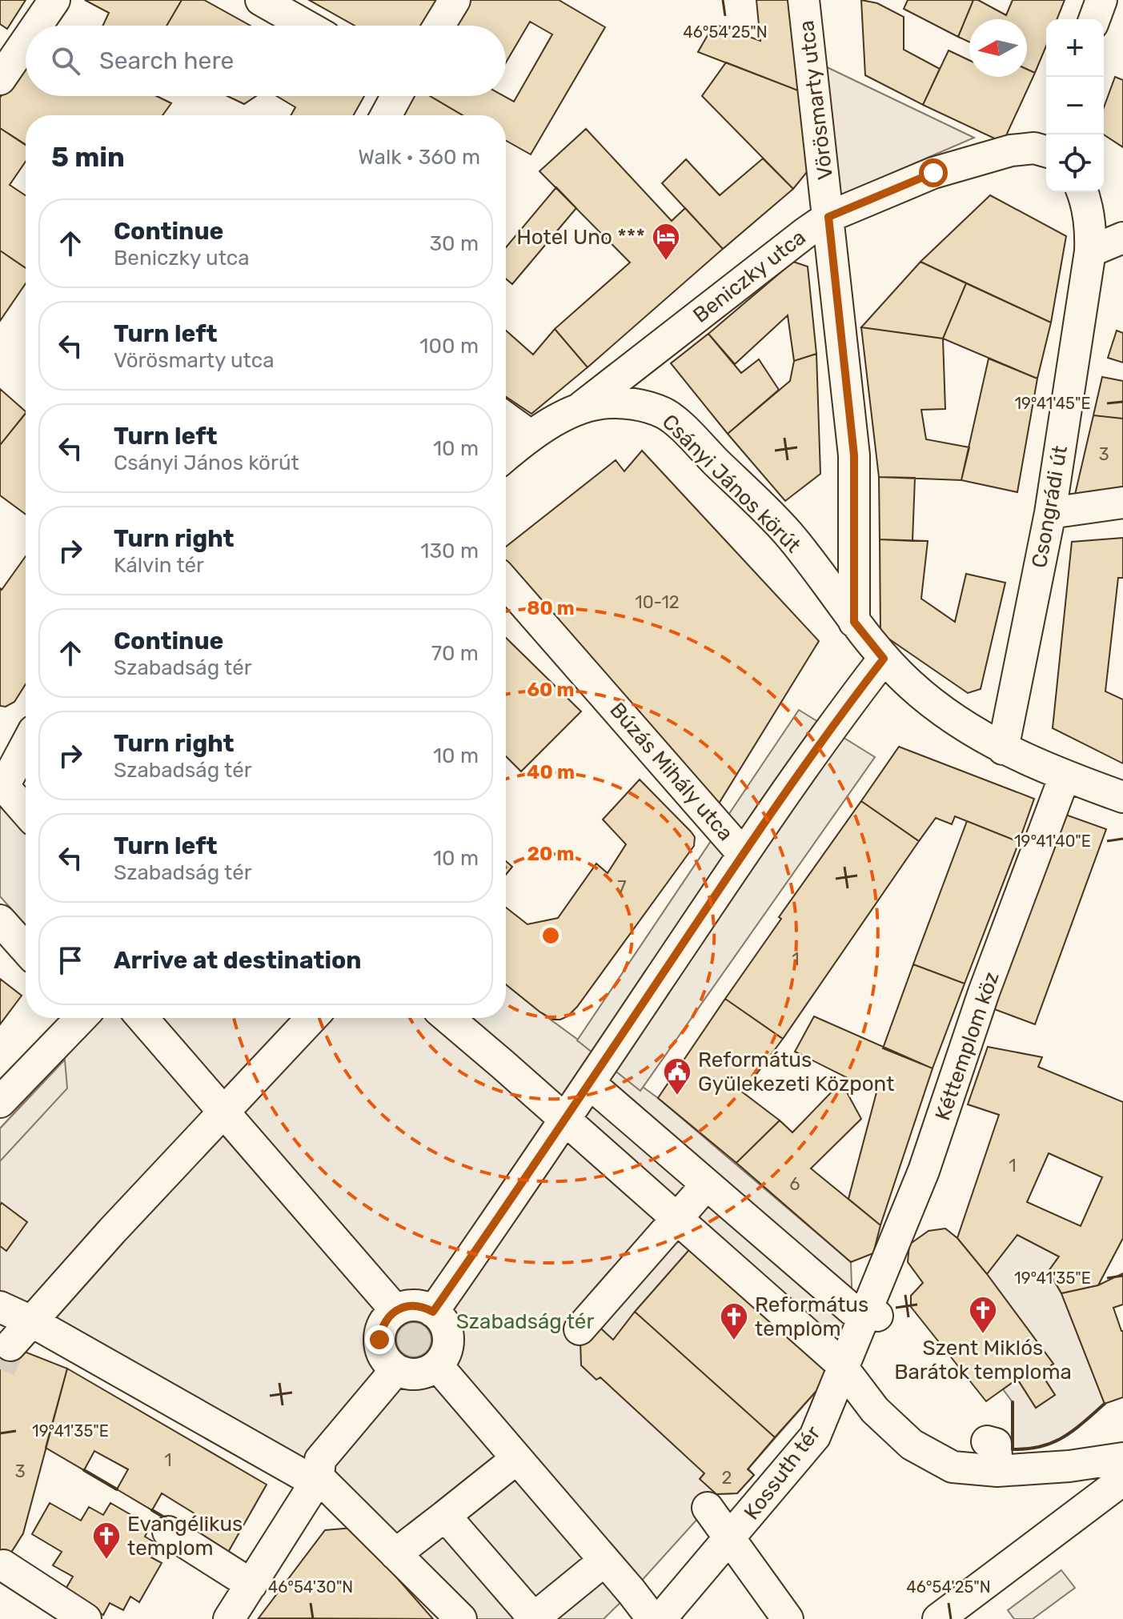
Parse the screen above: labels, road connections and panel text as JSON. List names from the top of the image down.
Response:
{
  "streets": {
    "street": [
      "Vörösmarty utca",
      "Beniczky utca",
      "Csányi János körút",
      "Csongrádi út",
      "Búzás Mihály utca",
      "Kéttemplom köz",
      "Kossuth tér"
    ]
  },
  "crossings": [
    ["Vörösmarty utca", "Beniczky utca"],
    ["Vörösmarty utca", "Csányi János körút"],
    ["Beniczky utca", "Csányi János körút"],
    ["Csányi János körút", "Csongrádi út"],
    ["Csányi János körút", "Kéttemplom köz"],
    ["Kéttemplom köz", "Kossuth tér"]
  ],
  "parks": ["Szabadság tér"],
  "places": {
    "hotel": ["Hotel Uno ***"],
    "public building": ["Református Gyülekezeti Központ"],
    "church": ["Szent Miklós Barátok temploma", "Református templom", "Evangélikus templom"]
  },
  "house_numbers": [
    "3",
    "10-12",
    "7",
    "1",
    "1",
    "6",
    "1",
    "3",
    "2"
  ],
  "north": "left",
  "page": {
    "map_buttons": ["+", "−"],
    "search": "Search here",
    "heading": ["5 min", "Walk · 360 m"],
    "list": [
      ["Continue", "Beniczky utca", "30 m"],
      ["Turn left", "Vörösmarty utca", "100 m"],
      ["Turn left", "Csányi János körút", "10 m"],
      ["Turn right", "Kálvin tér", "130 m"],
      ["Continue", "Szabadság tér", "70 m"],
      ["Turn right", "Szabadság tér", "10 m"],
      ["Turn left", "Szabadság tér", "10 m"],
      "Arrive at destination"
    ]
  },
  "coordinates": [
    "46°54'25\"N",
    "19°41'45\"E",
    "19°41'40\"E",
    "19°41'35\"E",
    "46°54'30\"N"
  ],
  "rings": [
    "80 m",
    "60 m",
    "40 m",
    "20 m"
  ]
}
